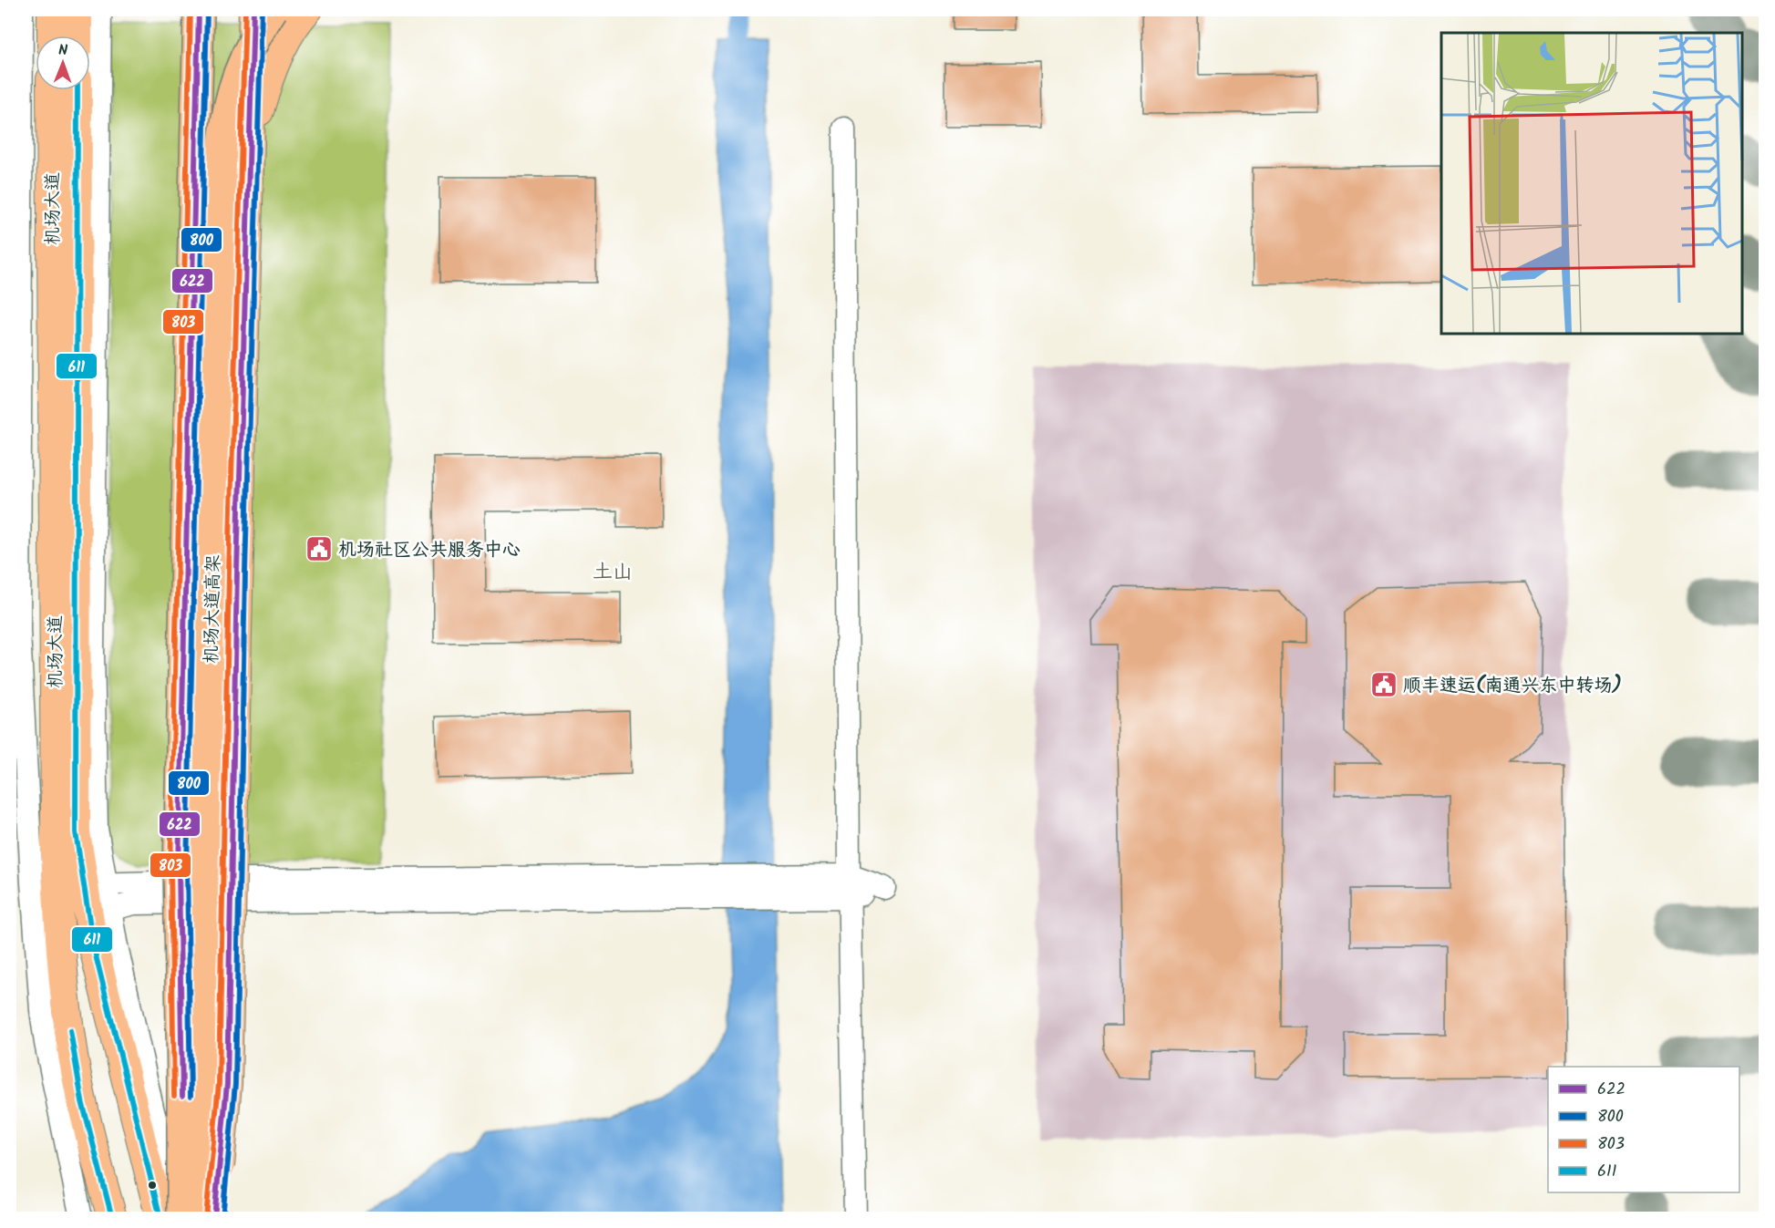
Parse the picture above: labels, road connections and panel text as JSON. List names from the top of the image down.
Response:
{
  "streets": {
    "highway": ["机场大道高架"],
    "main road": ["机场大道"]
  },
  "districts": ["土山"],
  "places": {
    "public building": ["机场社区公共服务中心", "顺丰速运(南通兴东中转场)"]
  },
  "lines": [
    "transit line 622",
    "transit line 800",
    "transit line 803",
    "transit line 611"
  ],
  "legend": [
    "622",
    "800",
    "803",
    "611"
  ],
  "north": "top"
}
